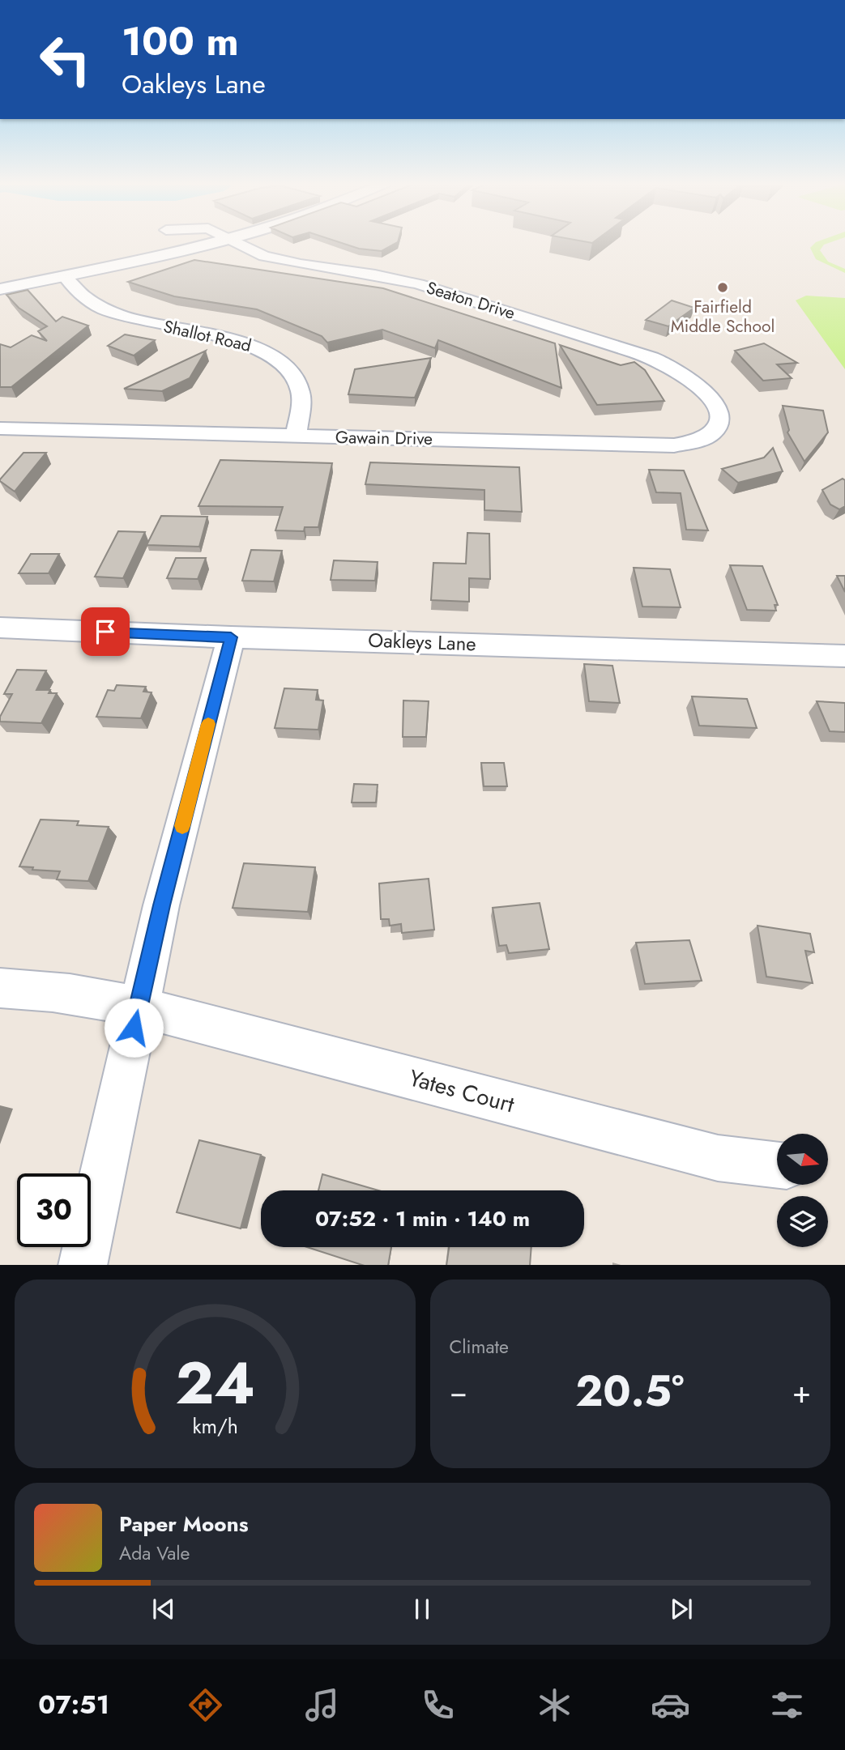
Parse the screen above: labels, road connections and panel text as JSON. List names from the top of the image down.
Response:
{
  "streets": {
    "street": [
      "Seaton Drive",
      "Shallot Road",
      "Gawain Drive",
      "Oakleys Lane",
      "Yates Court"
    ]
  },
  "crossings": [
    ["Seaton Drive", "Gawain Drive"],
    ["Shallot Road", "Gawain Drive"]
  ],
  "places": ["Fairfield Middle School"],
  "north": "right",
  "page": {
    "turn": ["100 m", "Oakleys Lane"],
    "limit": "30",
    "trip": "07:52 · 1 min · 140 m",
    "tile": "Climate",
    "heat": ["−", "20.5°", "+"],
    "song": ["Paper Moons", "Ada Vale"],
    "tabs": "07:51",
    "gauge": ["24", "km/h"]
  }
}
